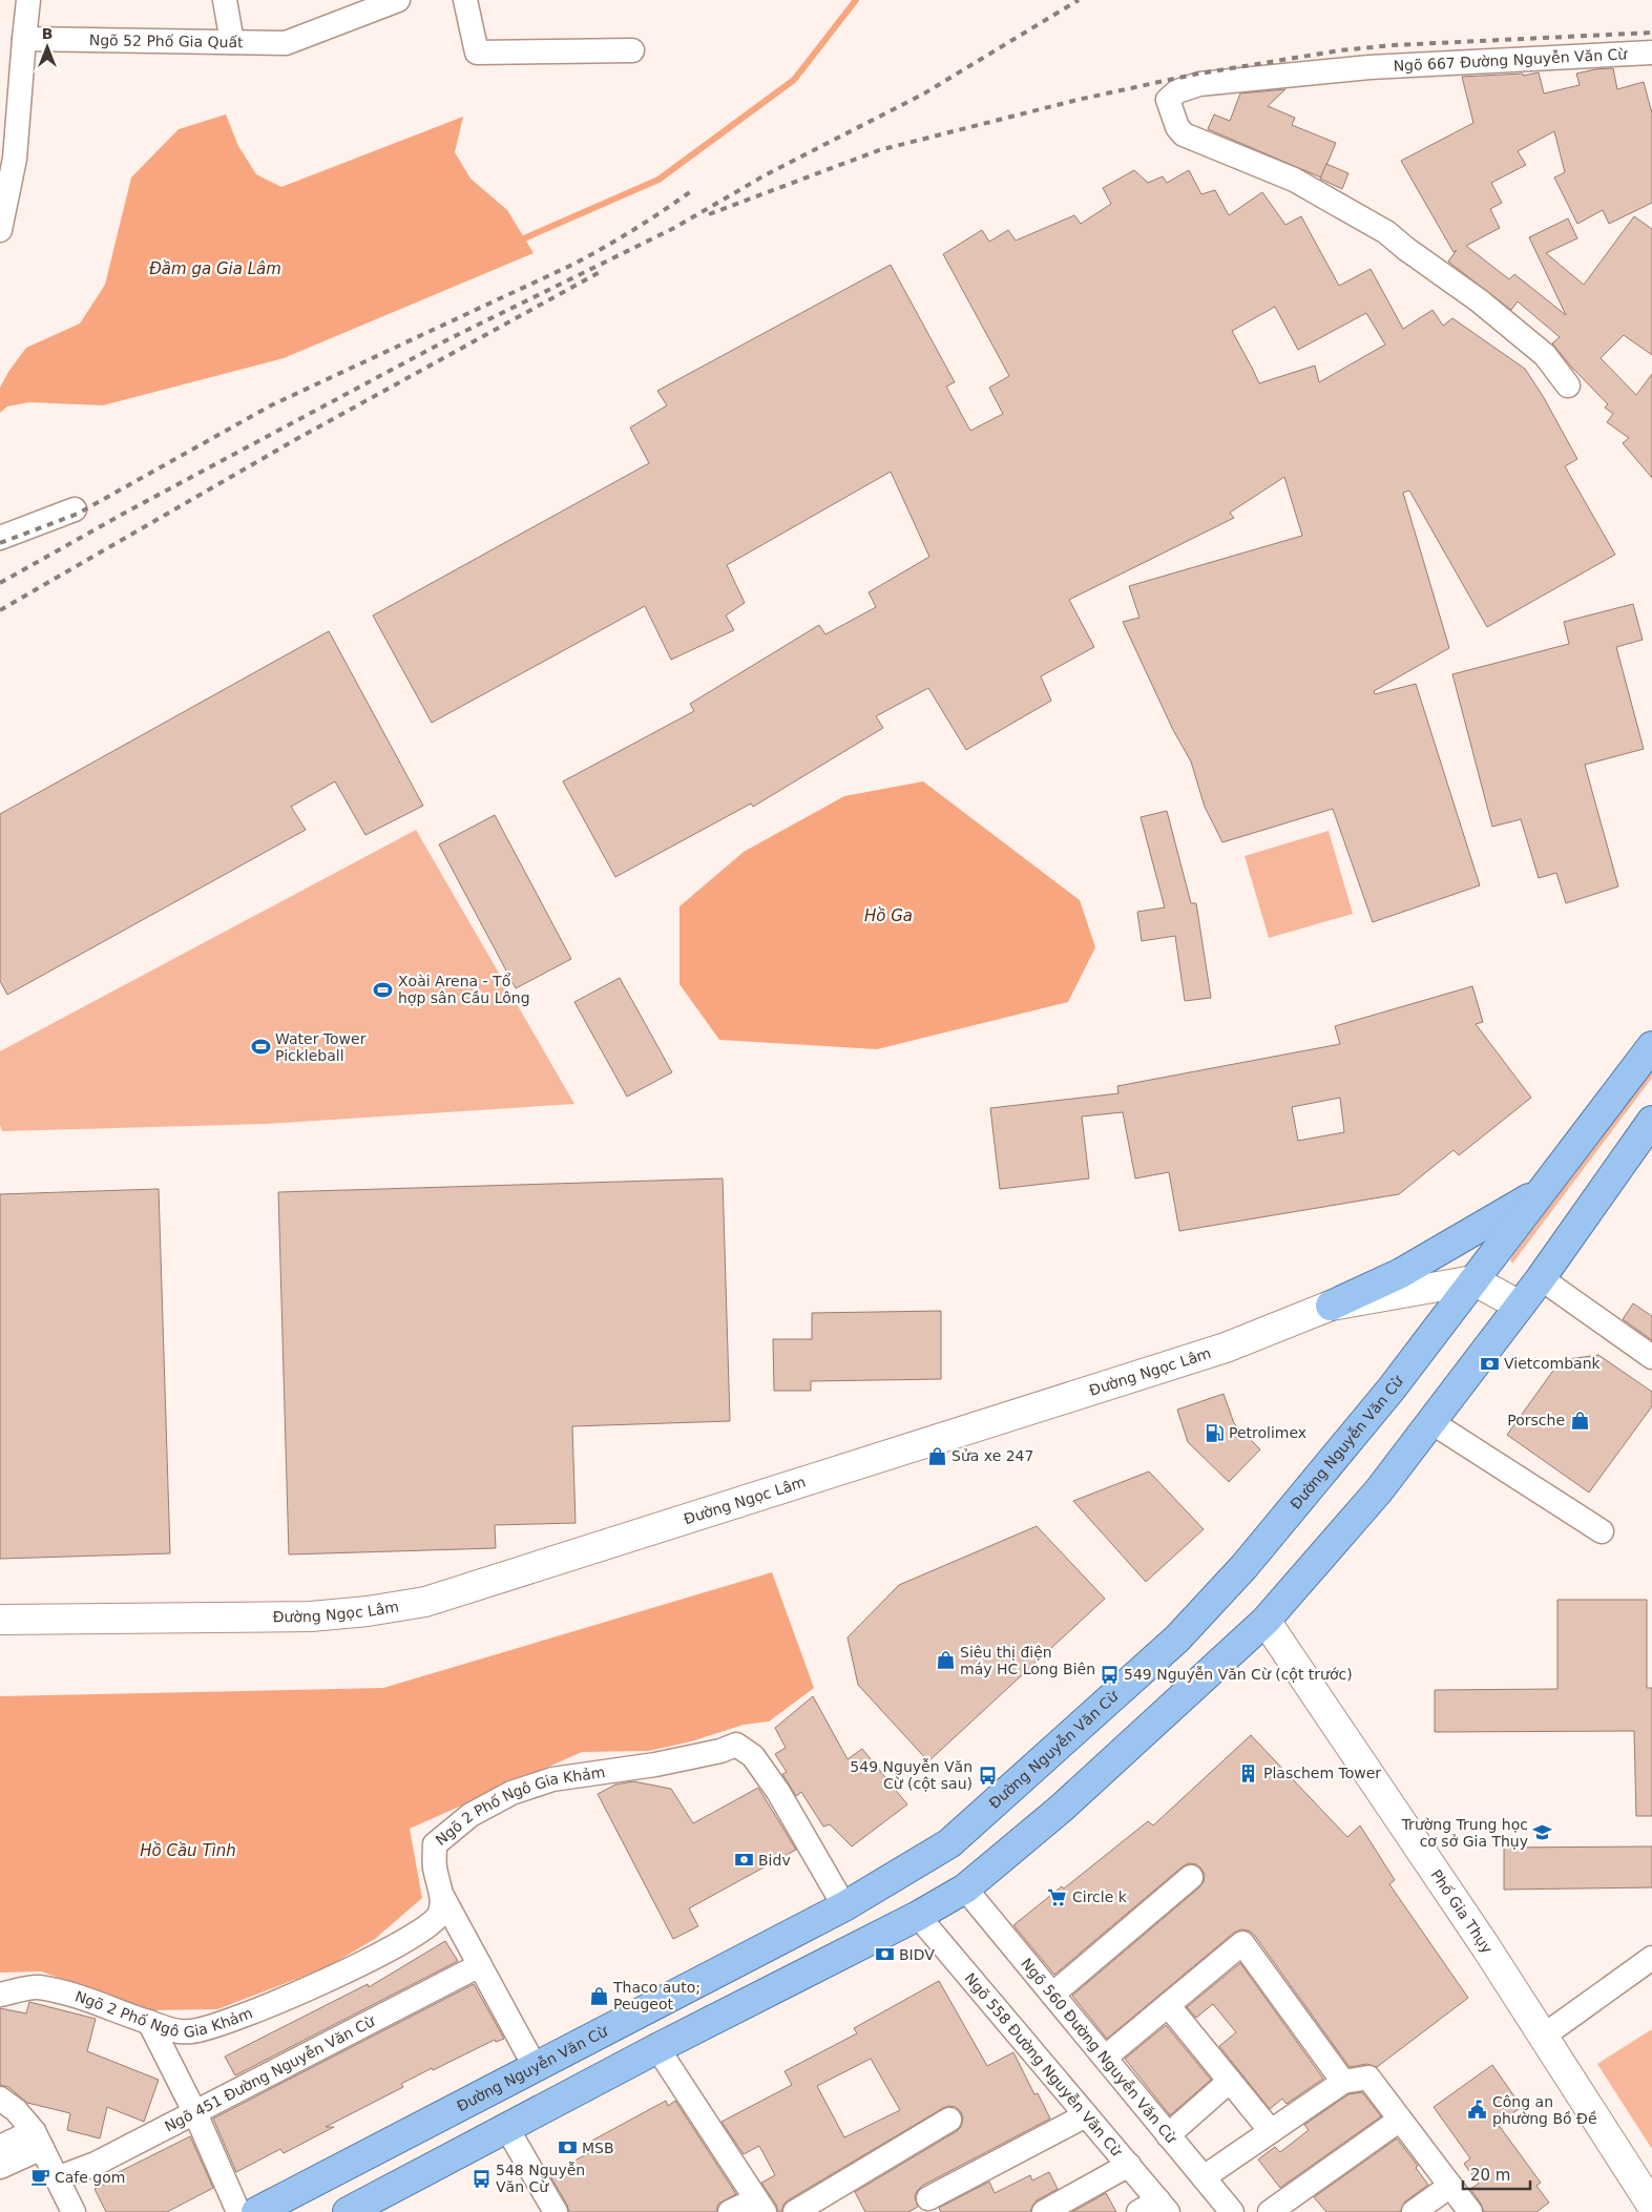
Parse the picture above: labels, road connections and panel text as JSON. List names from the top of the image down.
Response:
{
  "streets": {
    "main road": ["Đường Ngọc Lâm", "Đường Nguyễn Văn Cừ", "Phố Gia Thụy"],
    "street": [
      "Ngõ 52 Phố Gia Quất",
      "Ngõ 667 Đường Nguyễn Văn Cừ",
      "Ngõ 2 Phố Ngô Gia Khảm",
      "Ngõ 560 Đường Nguyễn Văn Cừ",
      "Ngõ 558 Đường Nguyễn Văn Cừ",
      "Ngõ 451 Đường Nguyễn Văn Cừ"
    ]
  },
  "crossings": [
    ["Đường Ngọc Lâm", "Đường Nguyễn Văn Cừ"],
    ["Đường Nguyễn Văn Cừ", "Ngõ 2 Phố Ngô Gia Khảm"]
  ],
  "water": ["Đầm ga Gia Lâm", "Hồ Ga", "Hồ Cầu Tình"],
  "places": {
    "sports": ["Xoài Arena - Tổ hợp sân Cầu Lông", "Water Tower Pickleball"],
    "bank": [
      "Vietcombank",
      "Bidv",
      "BIDV",
      "MSB"
    ],
    "shop": [
      "Porsche",
      "Sửa xe 247",
      "Siêu thị điện máy HC Long Biên",
      "Thaco auto; Peugeot"
    ],
    "fuel station": ["Petrolimex"],
    "bus stop": ["549 Nguyễn Văn Cừ (cột trước)", "549 Nguyễn Văn Cừ (cột sau)", "548 Nguyễn Văn Cừ"],
    "building": ["Plaschem Tower"],
    "school or university": ["Trường Trung học cơ sở Gia Thụy"],
    "supermarket": ["Circle k"],
    "public building": ["Công an phường Bồ Đề"],
    "cafe": ["Cafe gom"]
  },
  "scale_bar": "20 m",
  "north": "top"
}
